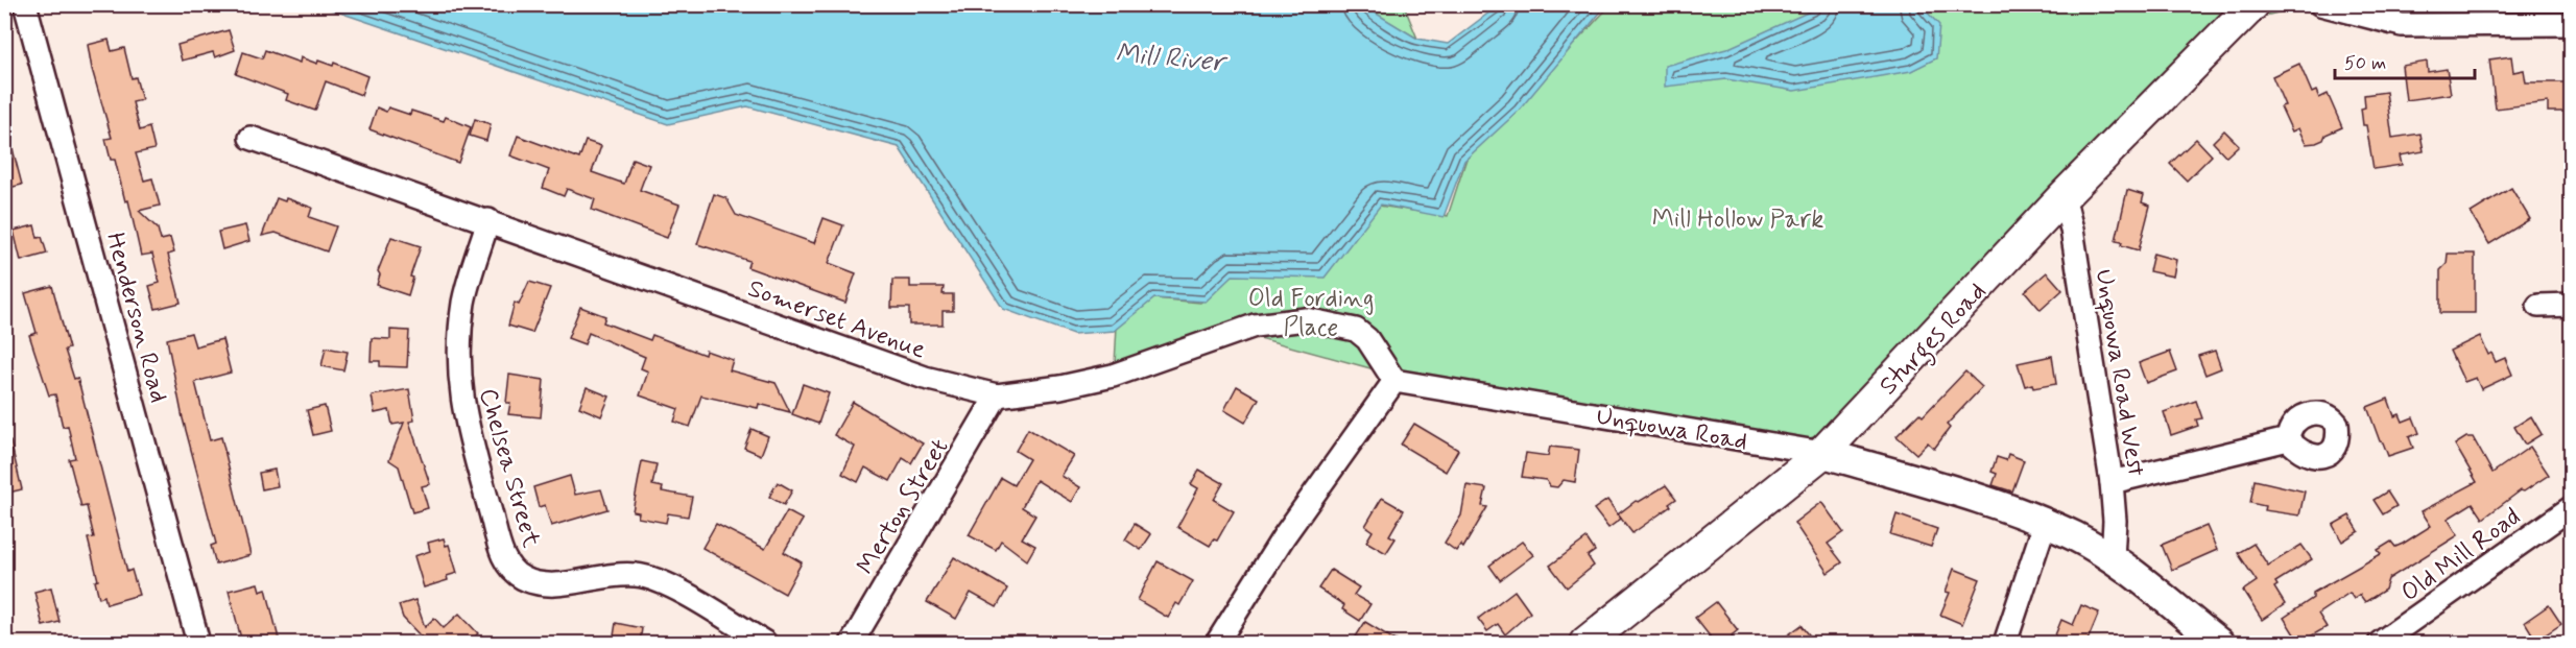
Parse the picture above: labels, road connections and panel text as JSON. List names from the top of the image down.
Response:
{
  "streets": {
    "main road": ["Sturges Road"],
    "street": [
      "Henderson Road",
      "Somerset Avenue",
      "Unquowa Road West",
      "Unquowa Road",
      "Chelsea Street",
      "Merton Street",
      "Old Mill Road"
    ]
  },
  "crossings": [
    ["Somerset Avenue", "Unquowa Road"],
    ["Somerset Avenue", "Chelsea Street"],
    ["Somerset Avenue", "Merton Street"],
    ["Sturges Road", "Unquowa Road West"],
    ["Sturges Road", "Unquowa Road"],
    ["Unquowa Road West", "Unquowa Road"]
  ],
  "water": ["Mill River"],
  "parks": ["Mill Hollow Park", "Old Fording Place"],
  "scale_bar": "50 m"
}
